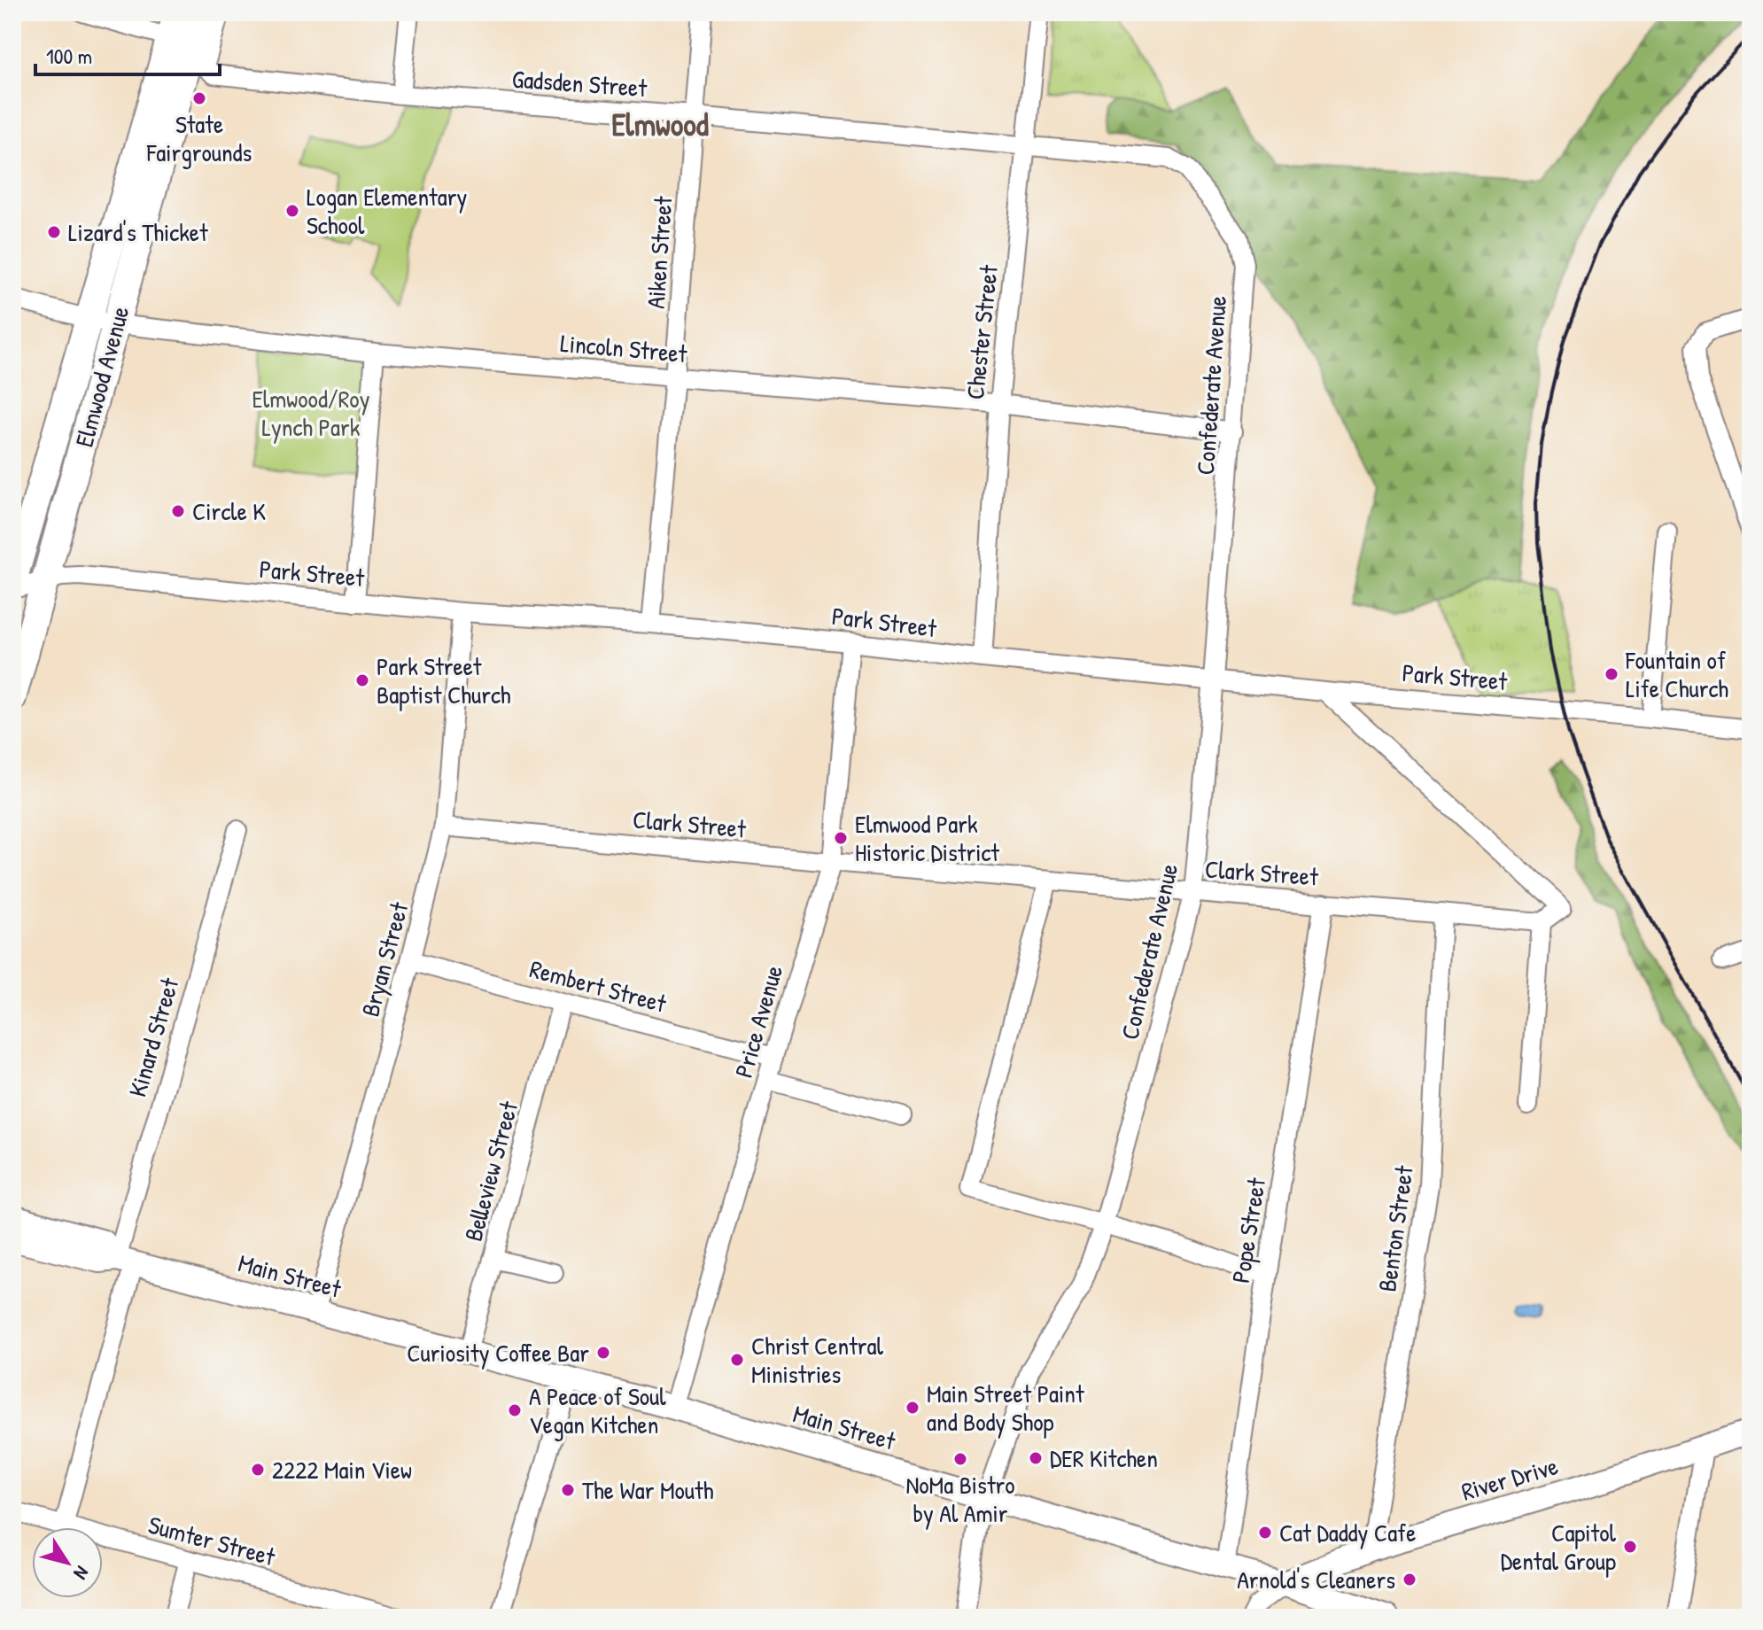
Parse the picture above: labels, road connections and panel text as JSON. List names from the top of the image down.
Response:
{
  "streets": {
    "highway": ["Elmwood Avenue"],
    "main road": ["Main Street", "River Drive"],
    "street": [
      "Gadsden Street",
      "Aiken Street",
      "Chester Street",
      "Lincoln Street",
      "Confederate Avenue",
      "Park Street",
      "Clark Street",
      "Bryan Street",
      "Rembert Street",
      "Price Avenue",
      "Kinard Street",
      "Belleview Street",
      "Benton Street",
      "Pope Street",
      "Sumter Street"
    ]
  },
  "crossings": [
    ["Gadsden Street", "Aiken Street"],
    ["Gadsden Street", "Chester Street"],
    ["Gadsden Street", "Elmwood Avenue"],
    ["Gadsden Street", "Confederate Avenue"],
    ["Aiken Street", "Lincoln Street"],
    ["Aiken Street", "Park Street"],
    ["Chester Street", "Lincoln Street"],
    ["Chester Street", "Park Street"],
    ["Lincoln Street", "Elmwood Avenue"],
    ["Lincoln Street", "Confederate Avenue"],
    ["Elmwood Avenue", "Park Street"],
    ["Confederate Avenue", "Park Street"],
    ["Confederate Avenue", "Clark Street"],
    ["Confederate Avenue", "Main Street"],
    ["Park Street", "Bryan Street"],
    ["Park Street", "Price Avenue"],
    ["Clark Street", "Bryan Street"],
    ["Clark Street", "Price Avenue"],
    ["Clark Street", "Benton Street"],
    ["Clark Street", "Pope Street"],
    ["Bryan Street", "Rembert Street"],
    ["Bryan Street", "Main Street"],
    ["Rembert Street", "Price Avenue"],
    ["Rembert Street", "Belleview Street"],
    ["Price Avenue", "Main Street"],
    ["Kinard Street", "Main Street"],
    ["Kinard Street", "Sumter Street"],
    ["Belleview Street", "Main Street"],
    ["Benton Street", "River Drive"],
    ["Pope Street", "Main Street"],
    ["Main Street", "River Drive"]
  ],
  "districts": ["Elmwood"],
  "parks": ["Elmwood/Roy Lynch Park"],
  "places": [
    "State Fairgrounds",
    "Logan Elementary School",
    "Lizard's Thicket",
    "Circle K",
    "Fountain of Life Church",
    "Park Street Baptist Church",
    "Elmwood Park Historic District",
    "Curiosity Coffee Bar",
    "Christ Central Ministries",
    "Main Street Paint and Body Shop",
    "A Peace of Soul Vegan Kitchen",
    "DER Kitchen",
    "NoMa Bistro by Al Amir",
    "2222 Main View",
    "The War Mouth",
    "Cat Daddy Cafe",
    "Capitol Dental Group",
    "Arnold's Cleaners"
  ],
  "scale_bar": "100 m",
  "north": "bottom right"
}
